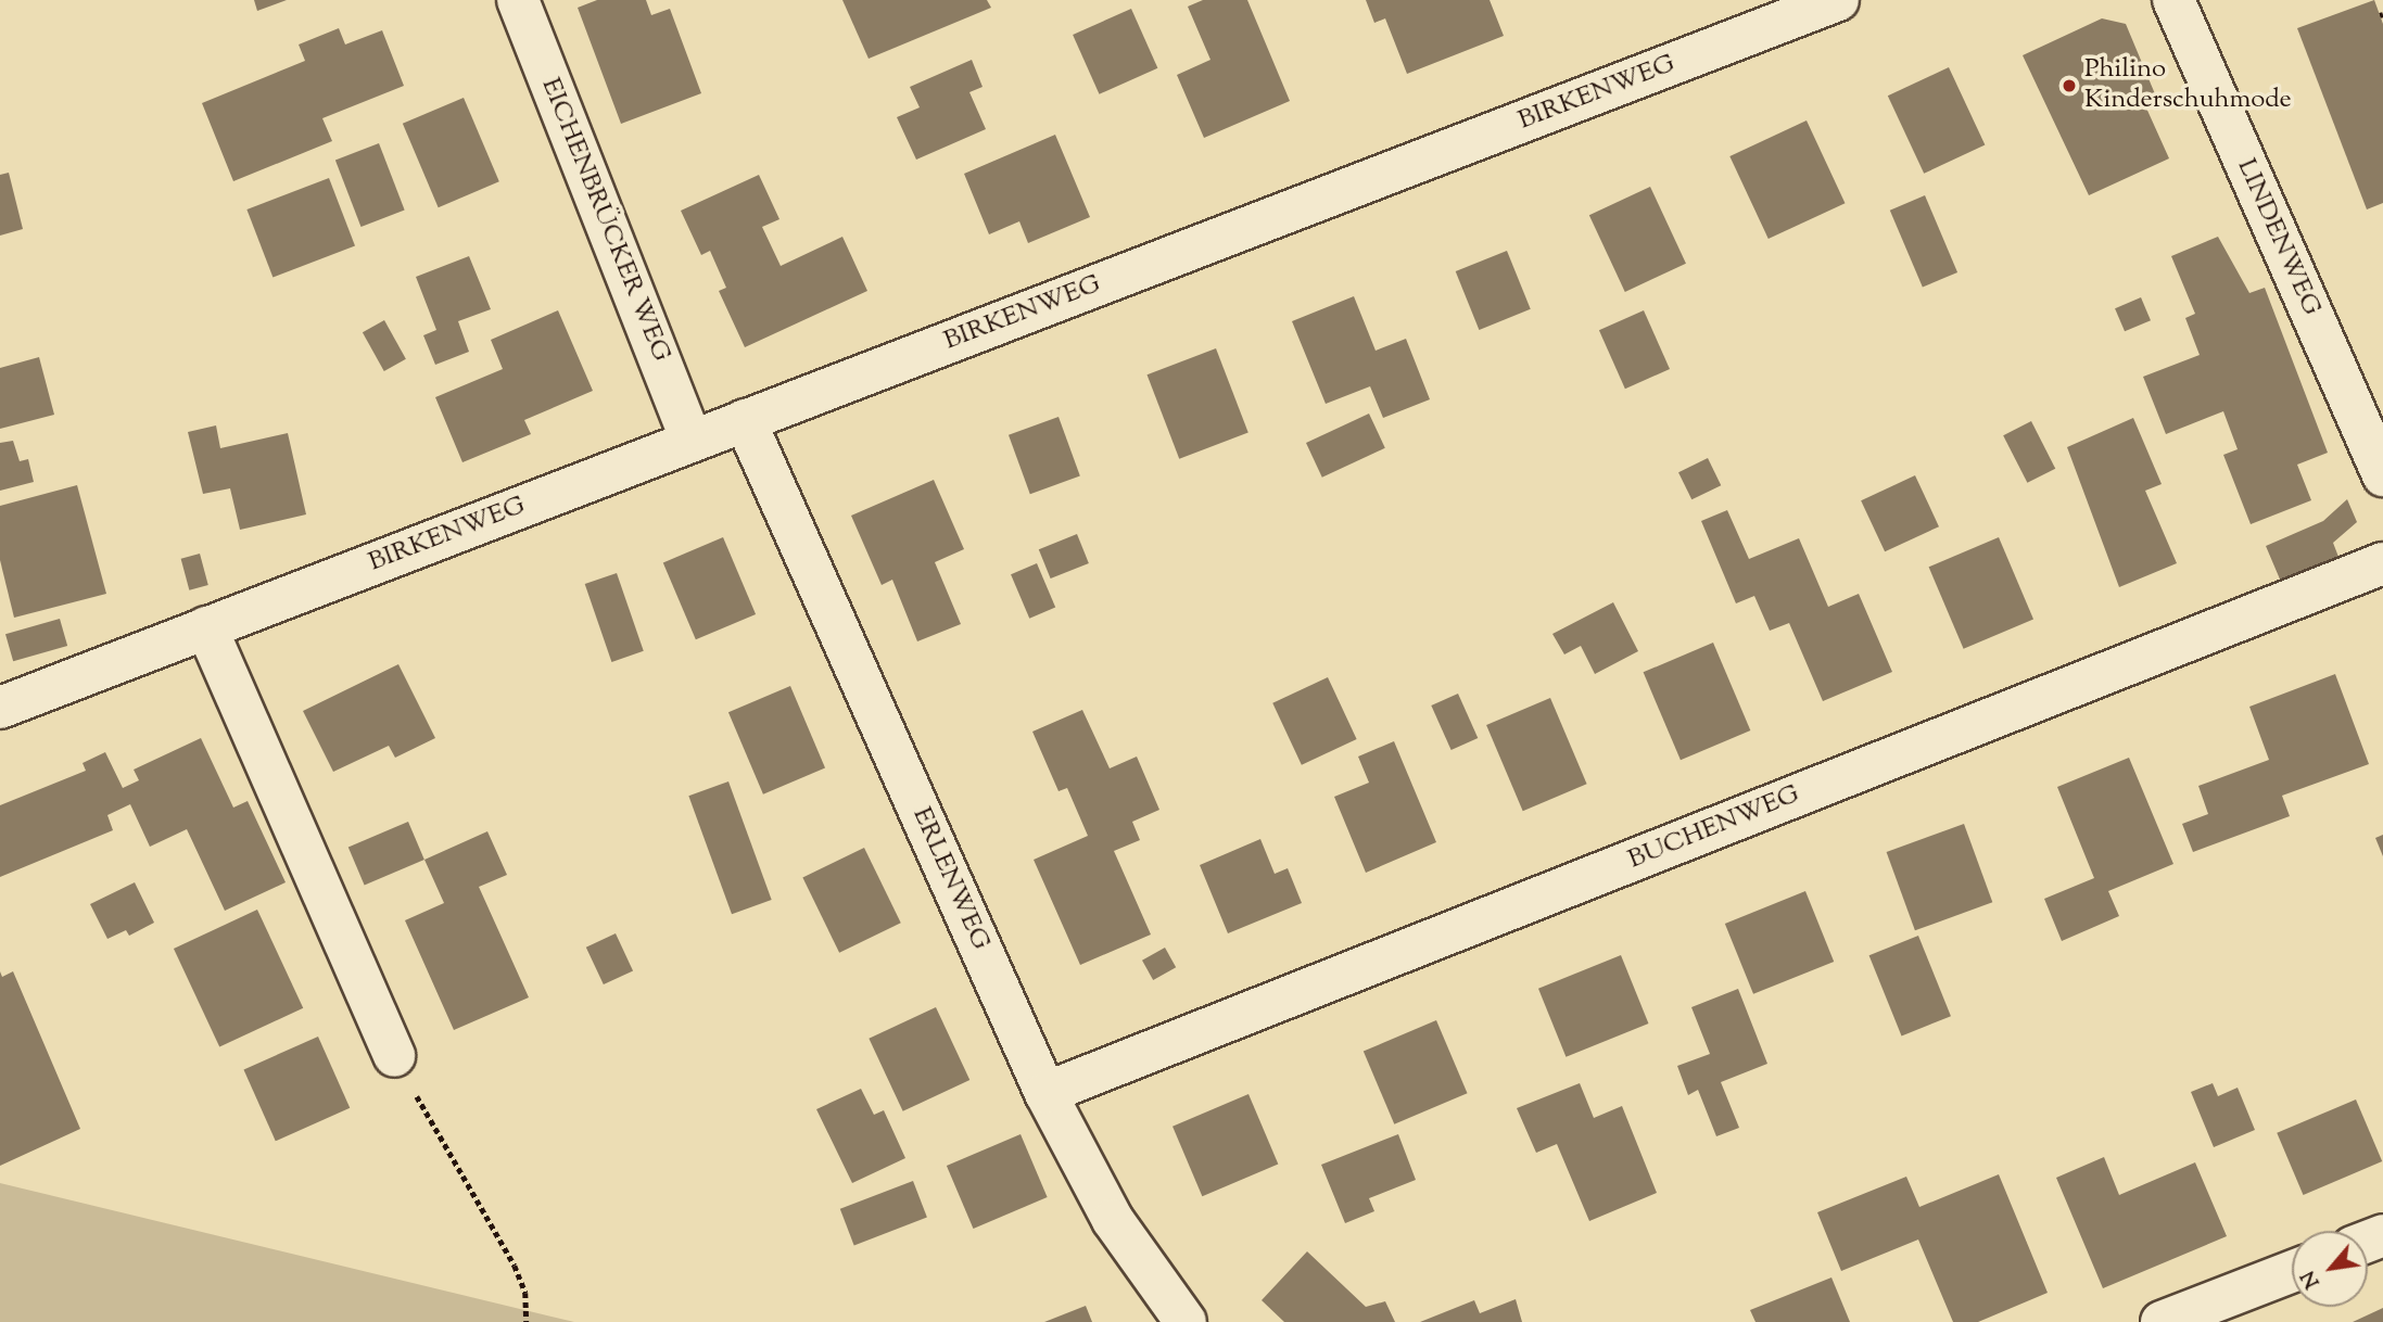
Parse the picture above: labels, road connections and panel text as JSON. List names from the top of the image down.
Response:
{
  "streets": {
    "street": [
      "BIRKENWEG",
      "EICHENBRÜCKER WEG",
      "LINDENWEG",
      "BUCHENWEG",
      "ERLENWEG"
    ]
  },
  "crossings": [
    ["BIRKENWEG", "EICHENBRÜCKER WEG"],
    ["BIRKENWEG", "ERLENWEG"],
    ["BUCHENWEG", "ERLENWEG"]
  ],
  "places": ["Philino Kinderschuhmode"],
  "north": "bottom left"
}
